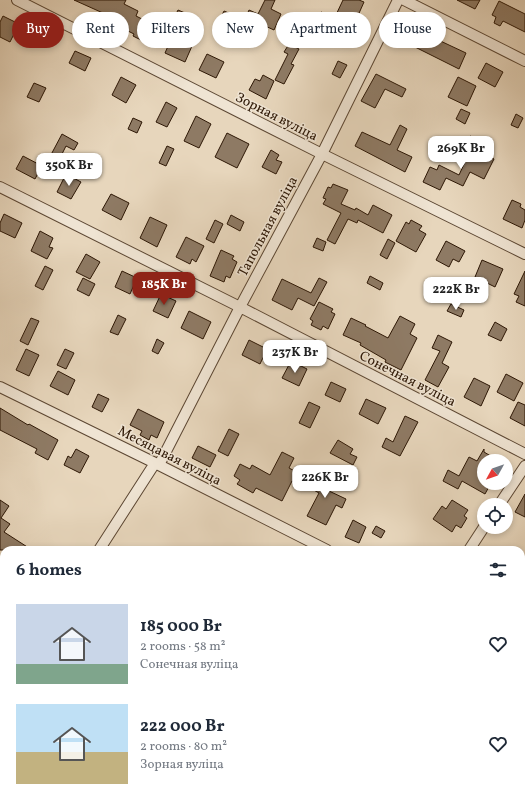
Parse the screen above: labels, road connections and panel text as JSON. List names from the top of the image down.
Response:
{
  "streets": {
    "street": [
      "Зорная вуліца",
      "Тапольная вуліца",
      "Сонечная вуліца",
      "Месяцавая вуліца"
    ]
  },
  "crossings": [
    ["Зорная вуліца", "Тапольная вуліца"],
    ["Тапольная вуліца", "Сонечная вуліца"],
    ["Тапольная вуліца", "Месяцавая вуліца"]
  ],
  "north": "bottom left",
  "page": {
    "chip": [
      "Buy",
      "Rent",
      "Filters",
      "New",
      "Apartment",
      "House"
    ],
    "price": [
      "269K Br",
      "350K Br",
      "185K Br",
      "222K Br",
      "237K Br",
      "226K Br"
    ],
    "heading": "6 homes",
    "list": [
      {
        "name": "185 000 Br",
        "note": "2 rooms · 58 m² · Сонечная вуліца"
      },
      {
        "name": "222 000 Br",
        "note": "2 rooms · 80 m² · Зорная вуліца"
      }
    ]
  }
}
